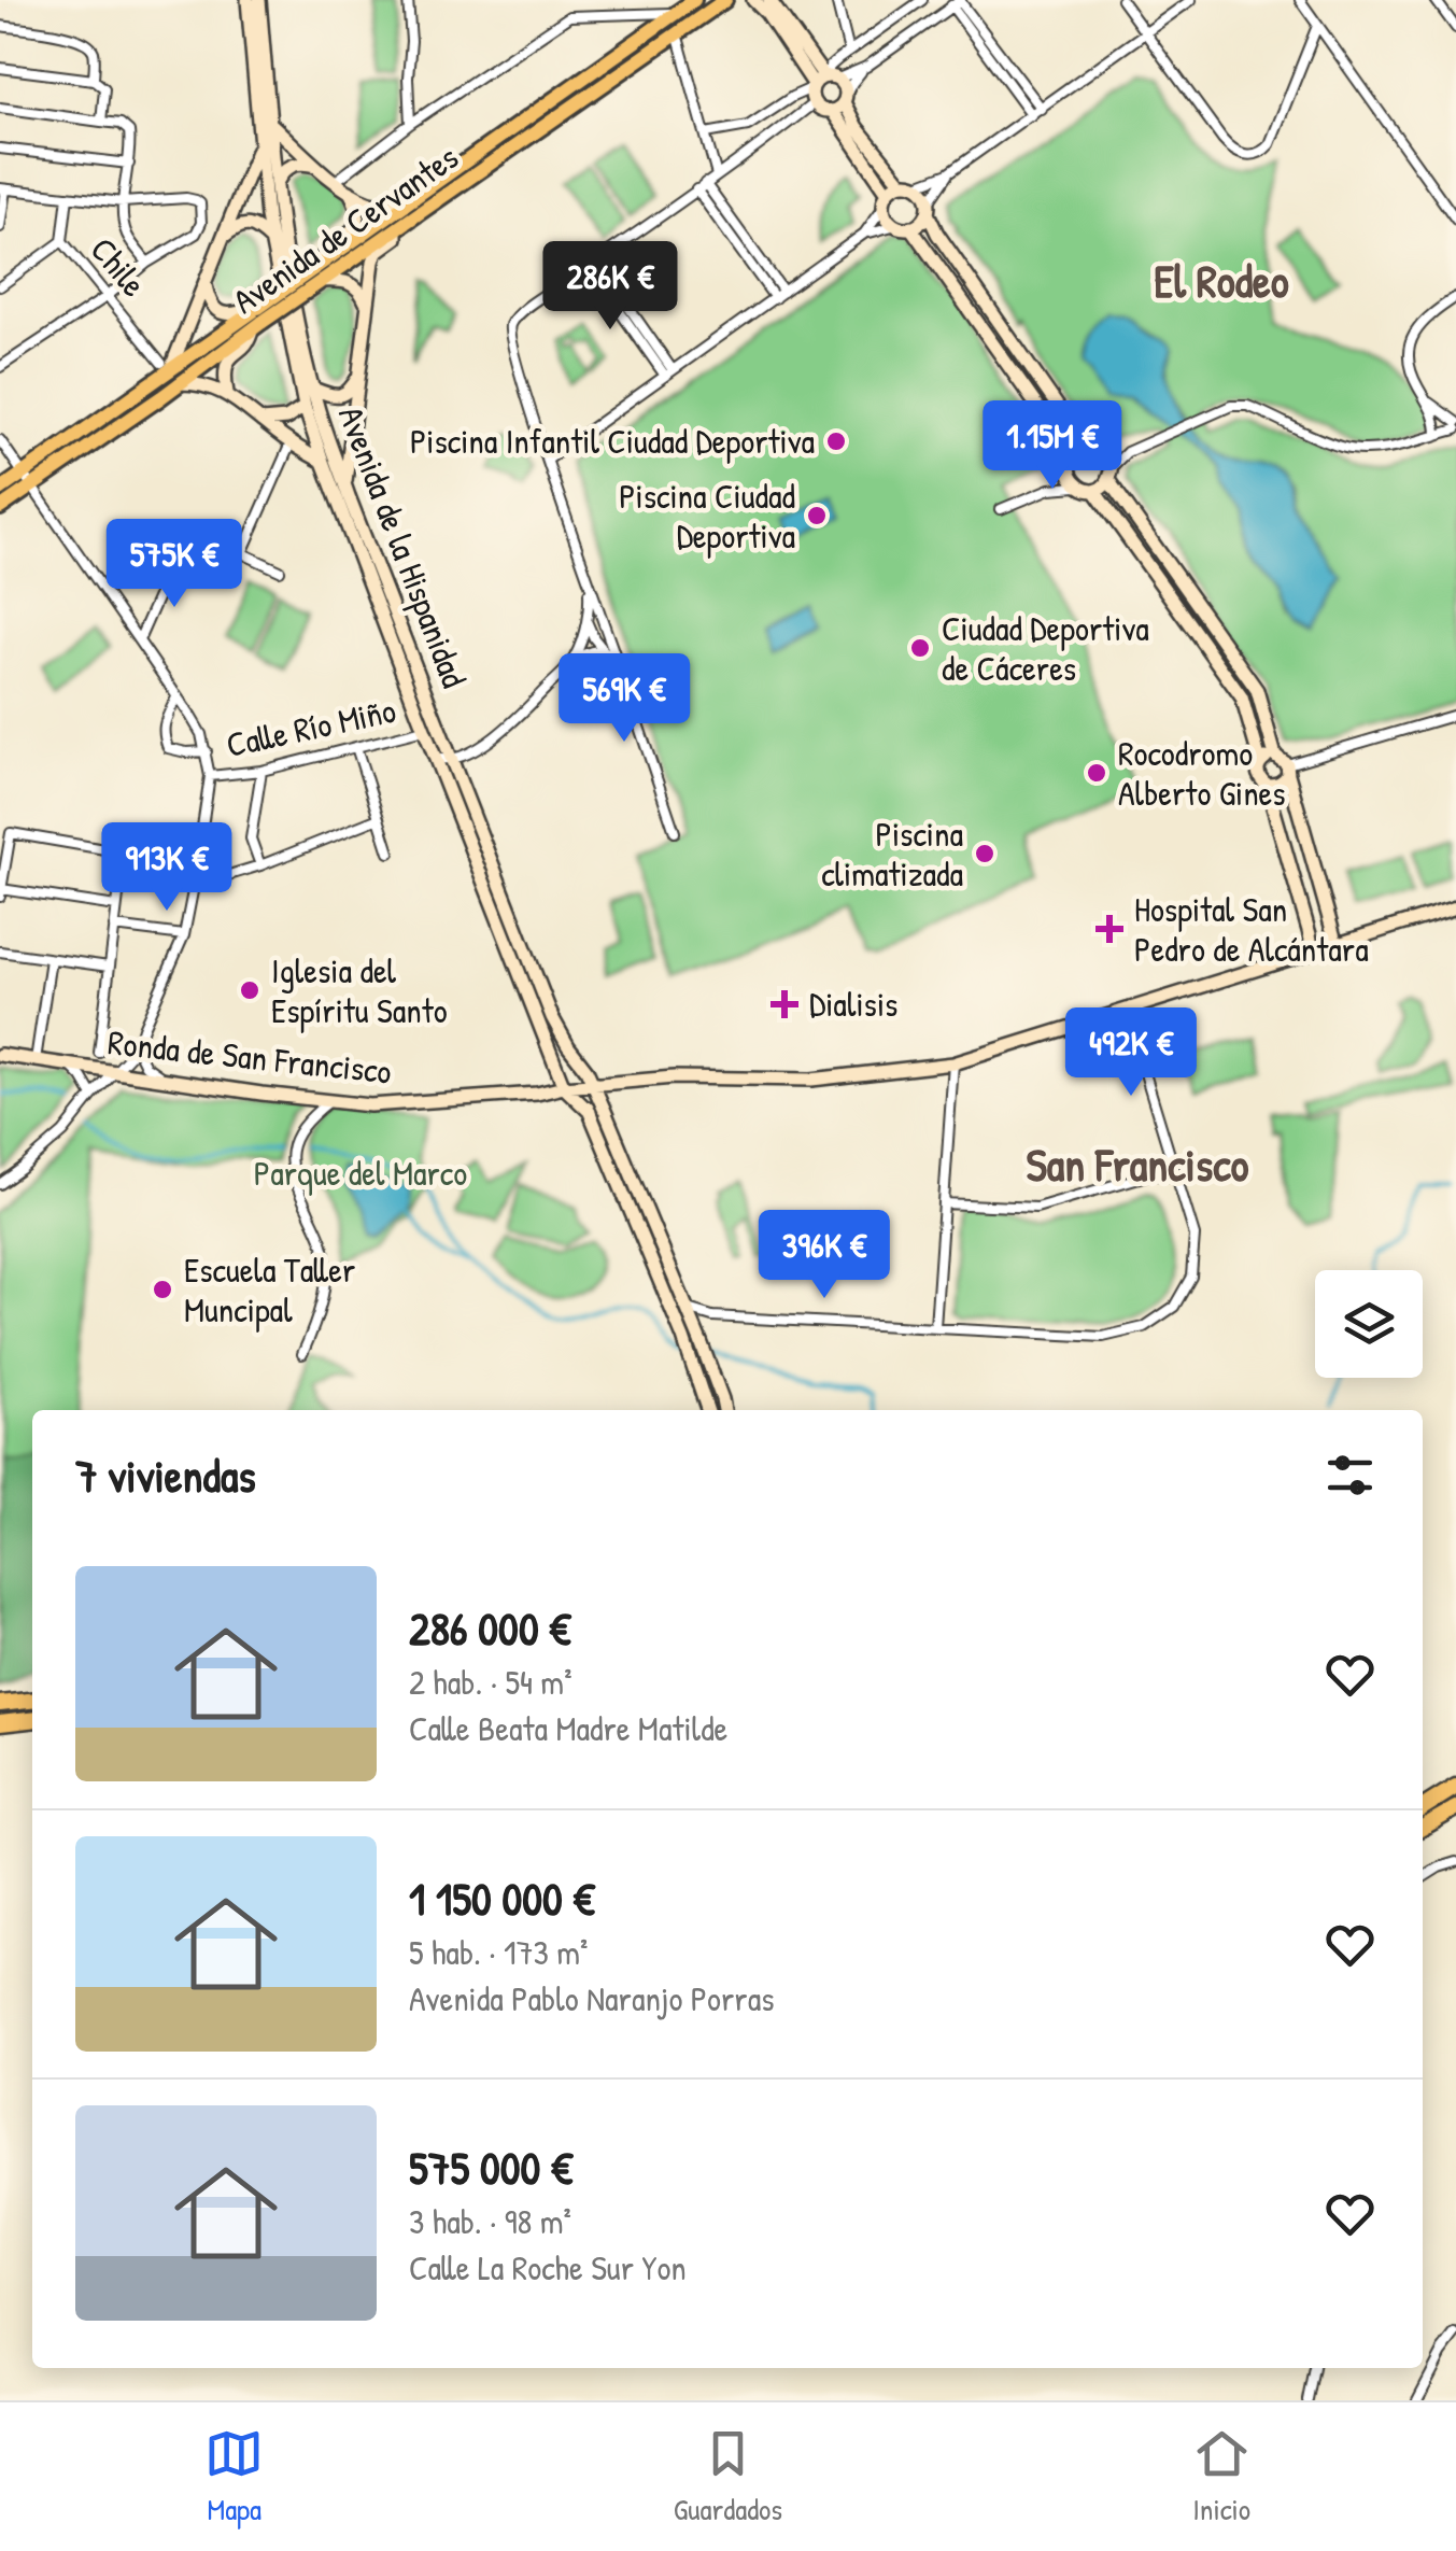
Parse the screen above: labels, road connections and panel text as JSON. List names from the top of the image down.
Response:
{
  "streets": {
    "main road": ["Avenida de Cervantes", "Avenida de la Hispanidad", "Ronda de San Francisco"],
    "street": ["Chile", "Calle Río Miño"]
  },
  "crossings": [
    ["Avenida de Cervantes", "Chile"],
    ["Avenida de la Hispanidad", "Calle Río Miño"],
    ["Avenida de la Hispanidad", "Ronda de San Francisco"]
  ],
  "districts": ["El Rodeo", "San Francisco"],
  "parks": ["Parque del Marco"],
  "places": {
    "other": [
      "Piscina Infantil Ciudad Deportiva",
      "Piscina Ciudad Deportiva",
      "Ciudad Deportiva de Cáceres",
      "Rocodromo Alberto Gines",
      "Piscina climatizada",
      "Iglesia del Espíritu Santo",
      "Escuela Taller Muncipal"
    ],
    "health": ["Hospital San Pedro de Alcántara", "Dialisis"]
  },
  "page": {
    "price": [
      "286K €",
      "1.15M €",
      "575K €",
      "569K €",
      "913K €",
      "492K €",
      "396K €"
    ],
    "heading": "7 viviendas",
    "list": [
      {
        "name": "286 000 €",
        "note": "2 hab. · 54 m² · Calle Beata Madre Matilde"
      },
      {
        "name": "1 150 000 €",
        "note": "5 hab. · 173 m² · Avenida Pablo Naranjo Porras"
      },
      {
        "name": "575 000 €",
        "note": "3 hab. · 98 m² · Calle La Roche Sur Yon"
      }
    ],
    "tabs": ["Mapa", "Guardados", "Inicio"]
  }
}
